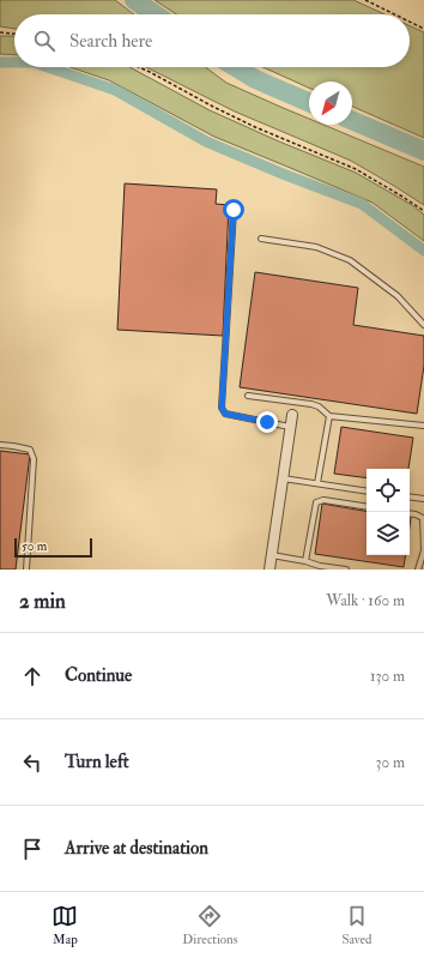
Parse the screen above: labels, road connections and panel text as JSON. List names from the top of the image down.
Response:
{
  "scale_bar": "50 m",
  "north": "bottom left",
  "page": {
    "search": "Search here",
    "scale": "50 m",
    "heading": ["2 min", "Walk · 160 m"],
    "list": [
      ["Continue", "130 m"],
      ["Turn left", "30 m"],
      "Arrive at destination"
    ],
    "nav": ["Map", "Directions", "Saved"]
  }
}
